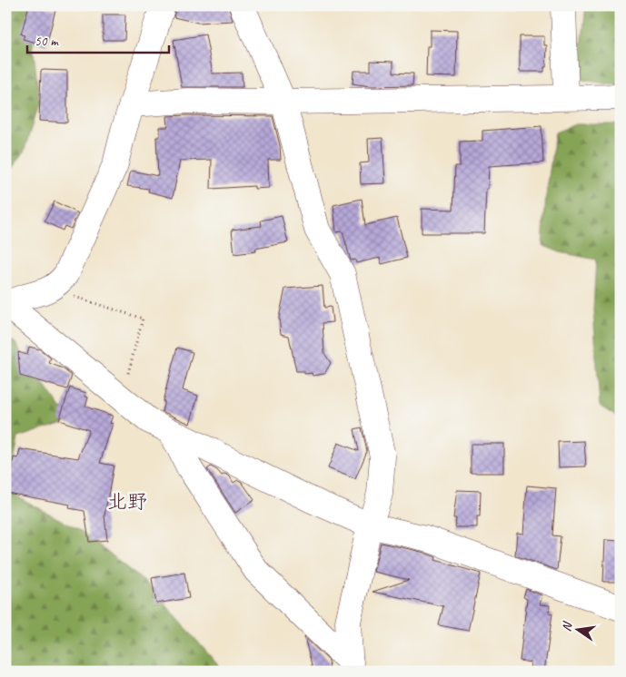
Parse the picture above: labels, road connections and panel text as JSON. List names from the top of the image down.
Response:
{
  "districts": ["北野"],
  "scale_bar": "50 m",
  "north": "left"
}
